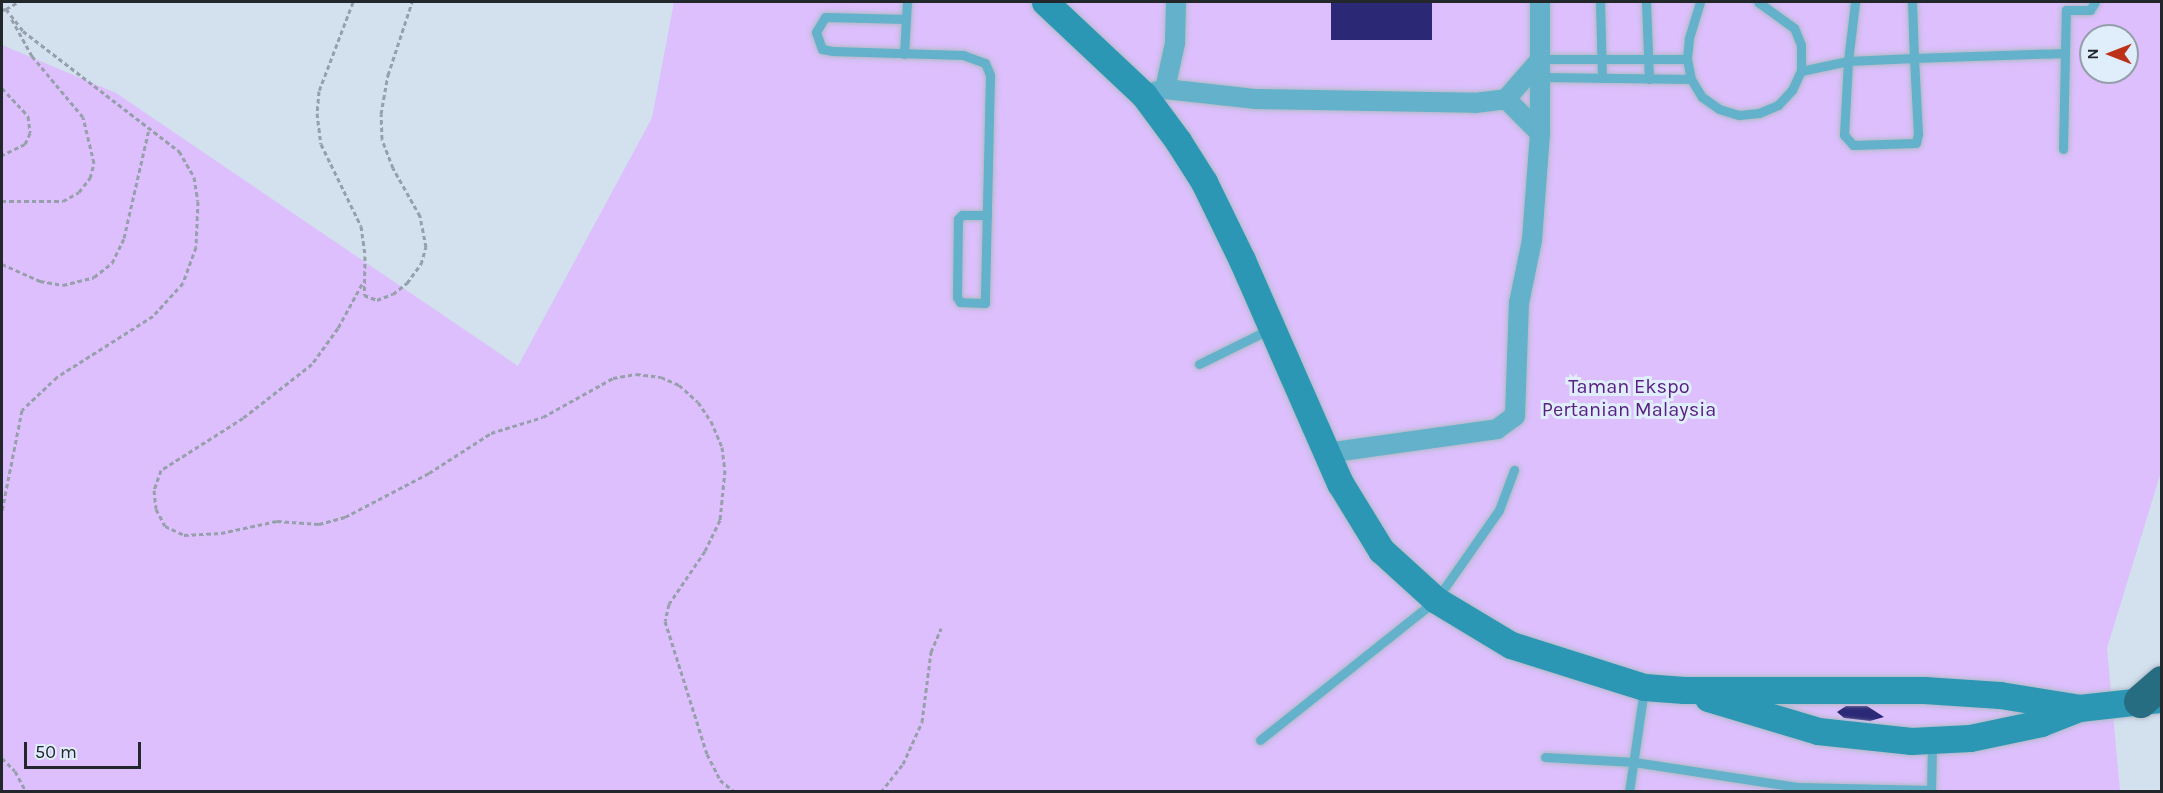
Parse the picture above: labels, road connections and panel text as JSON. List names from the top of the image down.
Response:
{
  "parks": ["Taman Ekspo Pertanian Malaysia"],
  "scale_bar": "50 m",
  "north": "left"
}
